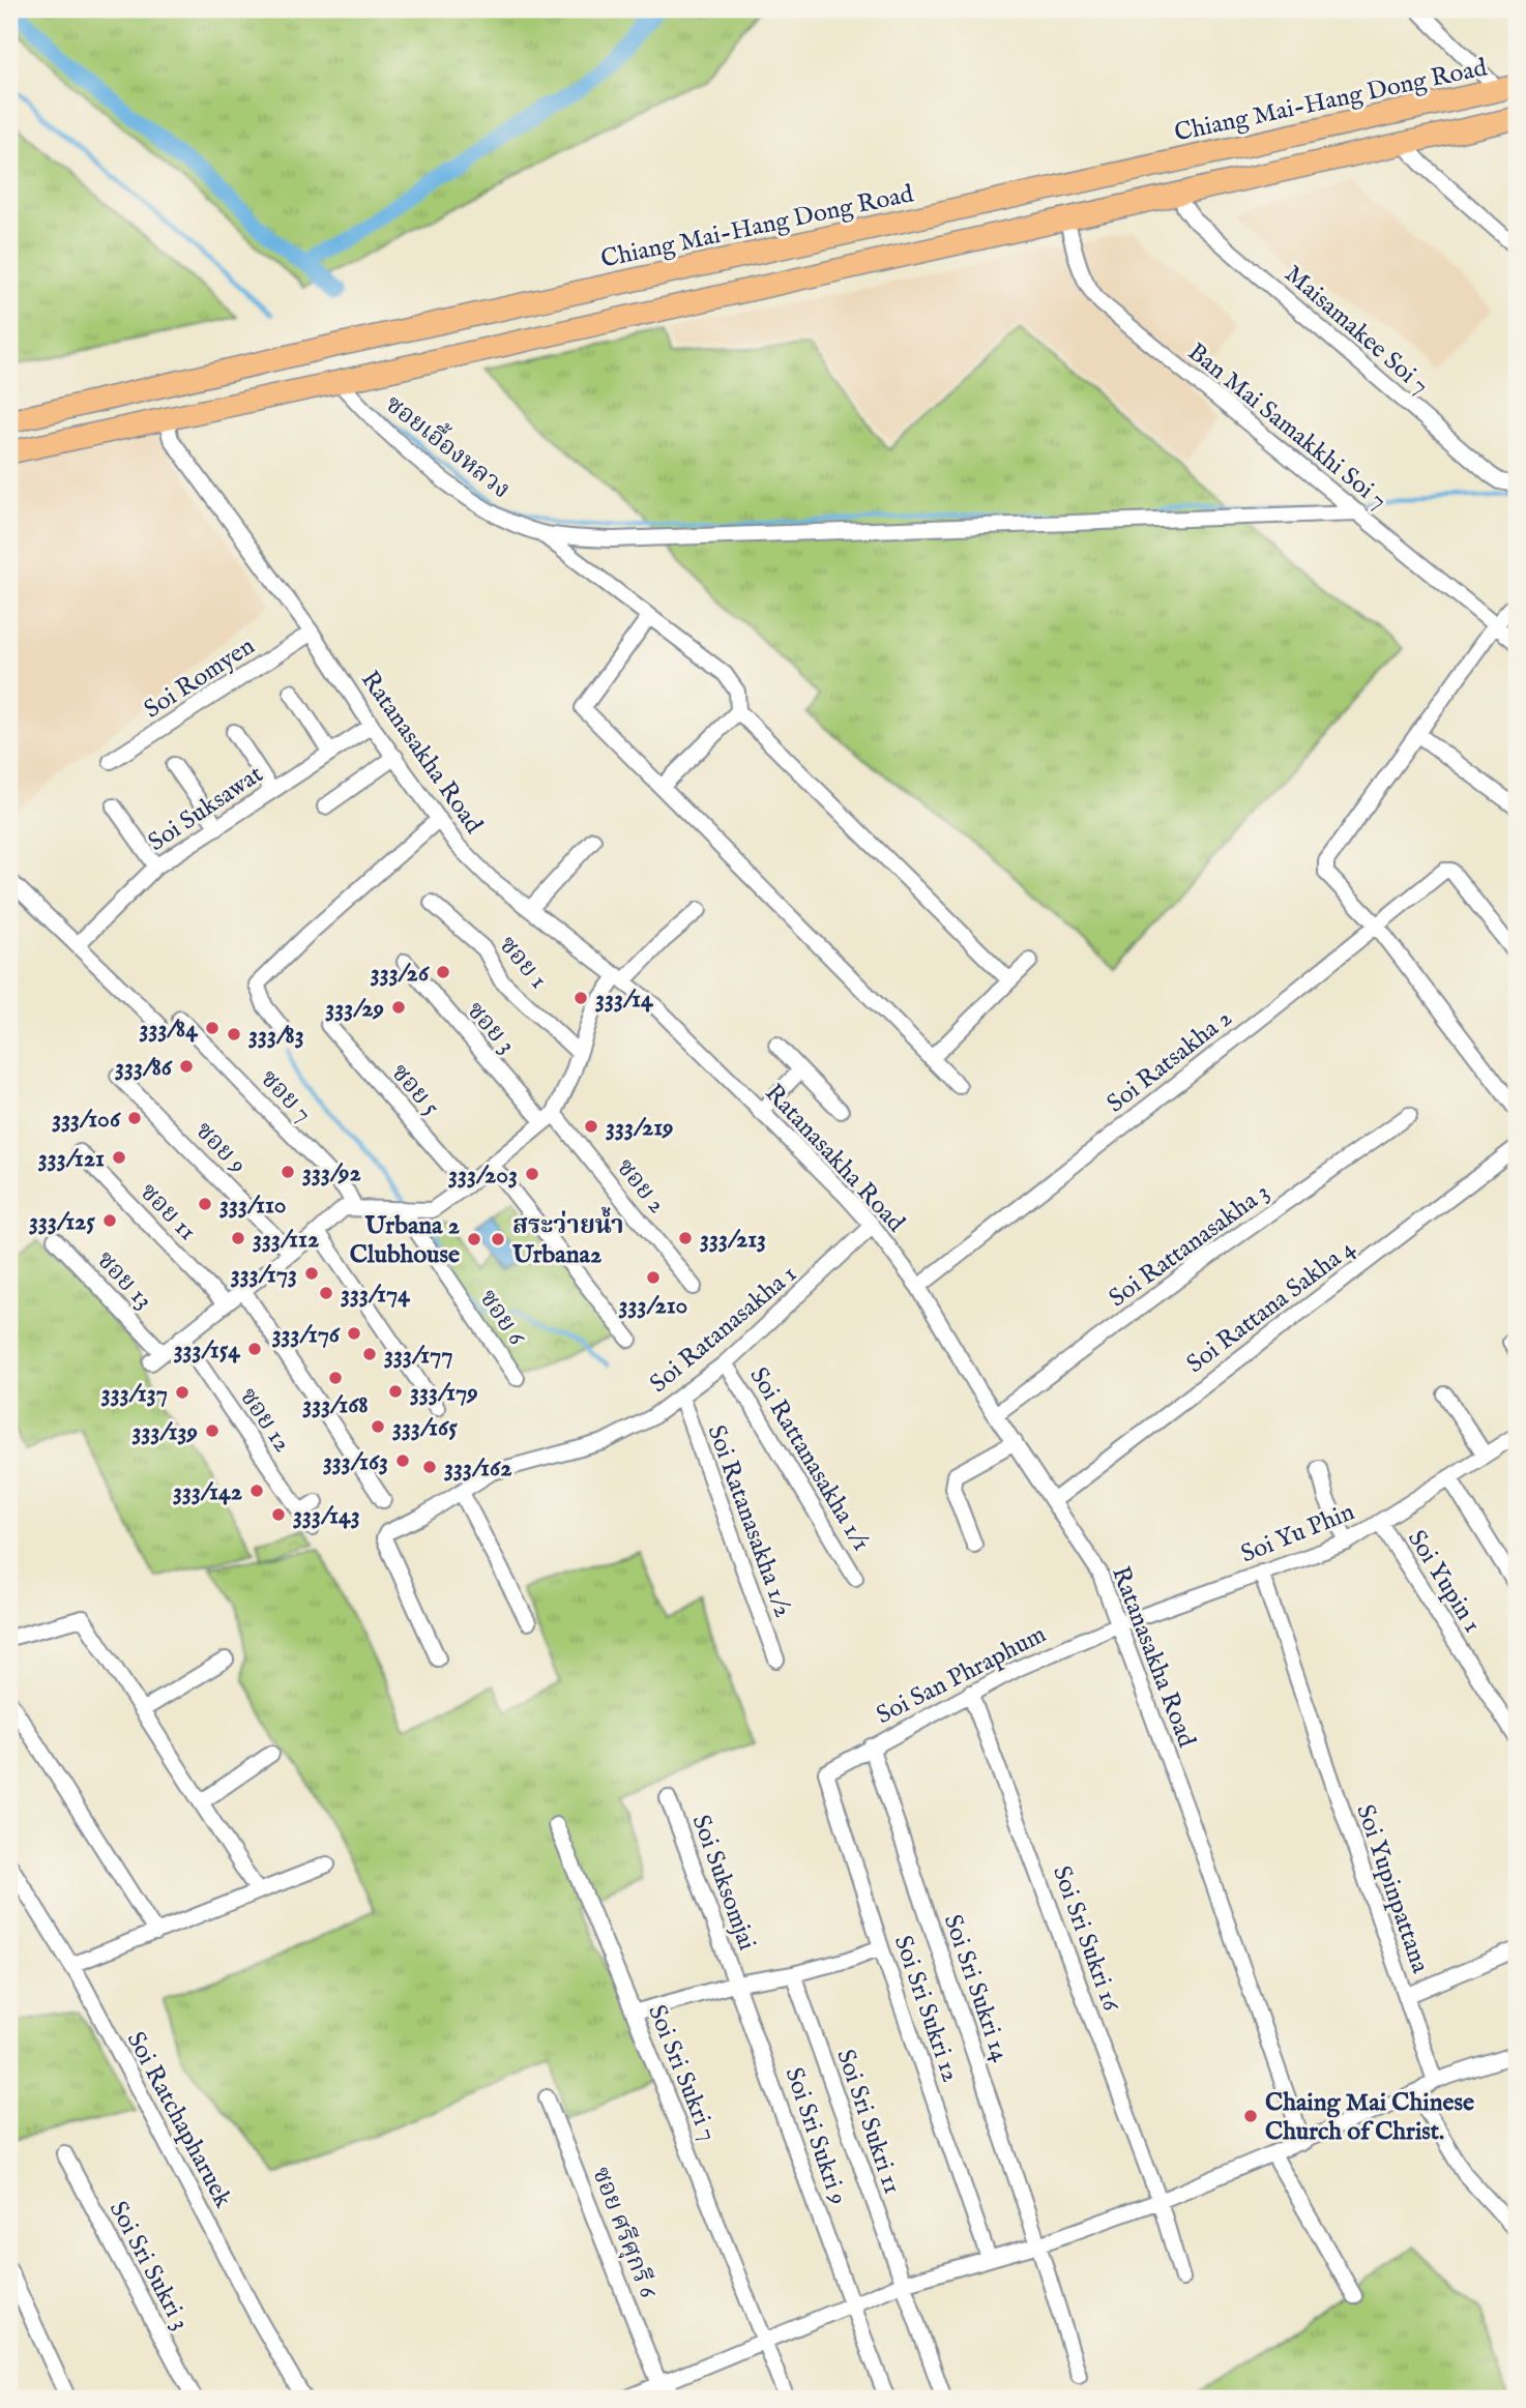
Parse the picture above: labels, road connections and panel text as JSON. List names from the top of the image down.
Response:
{
  "streets": {
    "main road": ["Chiang Mai-Hang Dong Road"],
    "street": [
      "Maisamakee Soi 7",
      "Ban Mai Samakkhi Soi 7",
      "ซอยเอื้องหลวง",
      "Soi Romyen",
      "Ratanasakha Road",
      "Soi Suksawat",
      "ซอย 1",
      "ซอย 3",
      "Soi Ratsakha 2",
      "ซอย 5",
      "ซอย 7",
      "ซอย 9",
      "ซอย 2",
      "ซอย 11",
      "Soi Rattanasakha 3",
      "ซอย 13",
      "Soi Rattana Sakha 4",
      "ซอย 6",
      "Soi Ratanasakha 1",
      "ซอย 12",
      "Soi Rattanasakha 1/1",
      "Soi Ratanasakha 1/2",
      "Soi Yu Phin",
      "Soi Yupin 1",
      "Soi San Phraphum",
      "Soi Suksomjai",
      "Soi Yupinpattana",
      "Soi Sri Sukri 16",
      "Soi Sri Sukri 14",
      "Soi Sri Sukri 12",
      "Soi Sri Sukri 7",
      "Soi Ratchapharuek",
      "Soi Sri Sukri 11",
      "Soi Sri Sukri 9",
      "ซอย ศรีศุกรี 6",
      "Soi Sri Sukri 3"
    ]
  },
  "crossings": [
    ["Soi Romyen", "Ratanasakha Road"],
    ["Ratanasakha Road", "Soi Suksawat"],
    ["Ratanasakha Road", "Soi Ratsakha 2"],
    ["Ratanasakha Road", "Soi Rattanasakha 3"],
    ["Ratanasakha Road", "Soi Rattana Sakha 4"],
    ["Ratanasakha Road", "Soi Ratanasakha 1"],
    ["Ratanasakha Road", "Soi Yu Phin"],
    ["Ratanasakha Road", "Soi San Phraphum"],
    ["ซอย 3", "ซอย 2"],
    ["ซอย 13", "ซอย 12"],
    ["Soi Ratanasakha 1", "Soi Rattanasakha 1/1"],
    ["Soi Ratanasakha 1", "Soi Ratanasakha 1/2"],
    ["Soi Yu Phin", "Soi Yupin 1"],
    ["Soi Yu Phin", "Soi San Phraphum"],
    ["Soi Yu Phin", "Soi Yupinpattana"],
    ["Soi San Phraphum", "Soi Sri Sukri 16"],
    ["Soi San Phraphum", "Soi Sri Sukri 14"],
    ["Soi San Phraphum", "Soi Sri Sukri 12"],
    ["Soi Suksomjai", "Soi Sri Sukri 9"]
  ],
  "places": [
    "333/26",
    "333/14",
    "333/29",
    "333/84",
    "333/83",
    "333/86",
    "333/106",
    "333/219",
    "333/121",
    "333/92",
    "333/203",
    "333/110",
    "333/125",
    "333/112",
    "333/213",
    "Urbana 2 Clubhouse",
    "สระว่ายน้ำ Urbana2",
    "333/173",
    "333/210",
    "333/174",
    "333/176",
    "333/154",
    "333/177",
    "333/168",
    "333/179",
    "333/137",
    "333/165",
    "333/139",
    "333/163",
    "333/162",
    "333/142",
    "333/143",
    "Chaing Mai Chinese Church of Christ."
  ]
}
